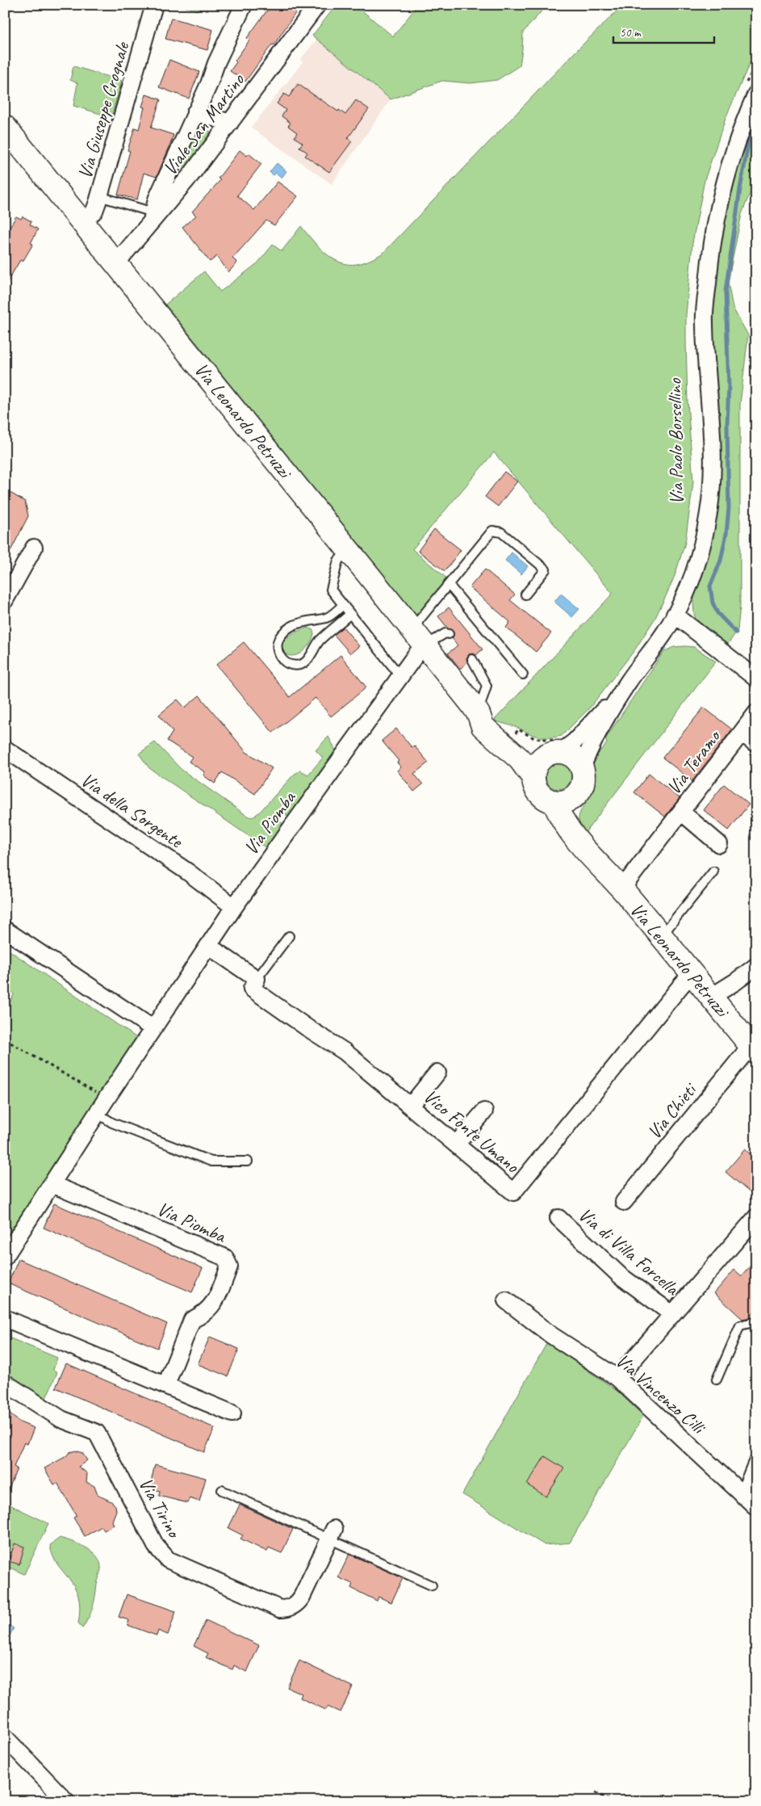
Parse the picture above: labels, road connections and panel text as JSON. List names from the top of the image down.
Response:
{
  "streets": {
    "main road": ["Via Leonardo Petruzzi"],
    "street": [
      "Via Giuseppe Crognale",
      "Viale San Martino",
      "Via Paolo Borsellino",
      "Via Teramo",
      "Via della Sorgente",
      "Via Piomba",
      "Via Chieti",
      "Vico Fonte Umano",
      "Via di Villa Forcella",
      "Via Vincenzo Cilli",
      "Via Tirino"
    ]
  },
  "crossings": [
    ["Via Giuseppe Crognale", "Via Leonardo Petruzzi"],
    ["Viale San Martino", "Via Leonardo Petruzzi"],
    ["Via Leonardo Petruzzi", "Via Paolo Borsellino"],
    ["Via Leonardo Petruzzi", "Via Teramo"],
    ["Via Leonardo Petruzzi", "Via Piomba"],
    ["Via Leonardo Petruzzi", "Via Chieti"],
    ["Via Leonardo Petruzzi", "Vico Fonte Umano"],
    ["Via della Sorgente", "Via Piomba"],
    ["Via di Villa Forcella", "Via Vincenzo Cilli"]
  ],
  "scale_bar": "50 m"
}
